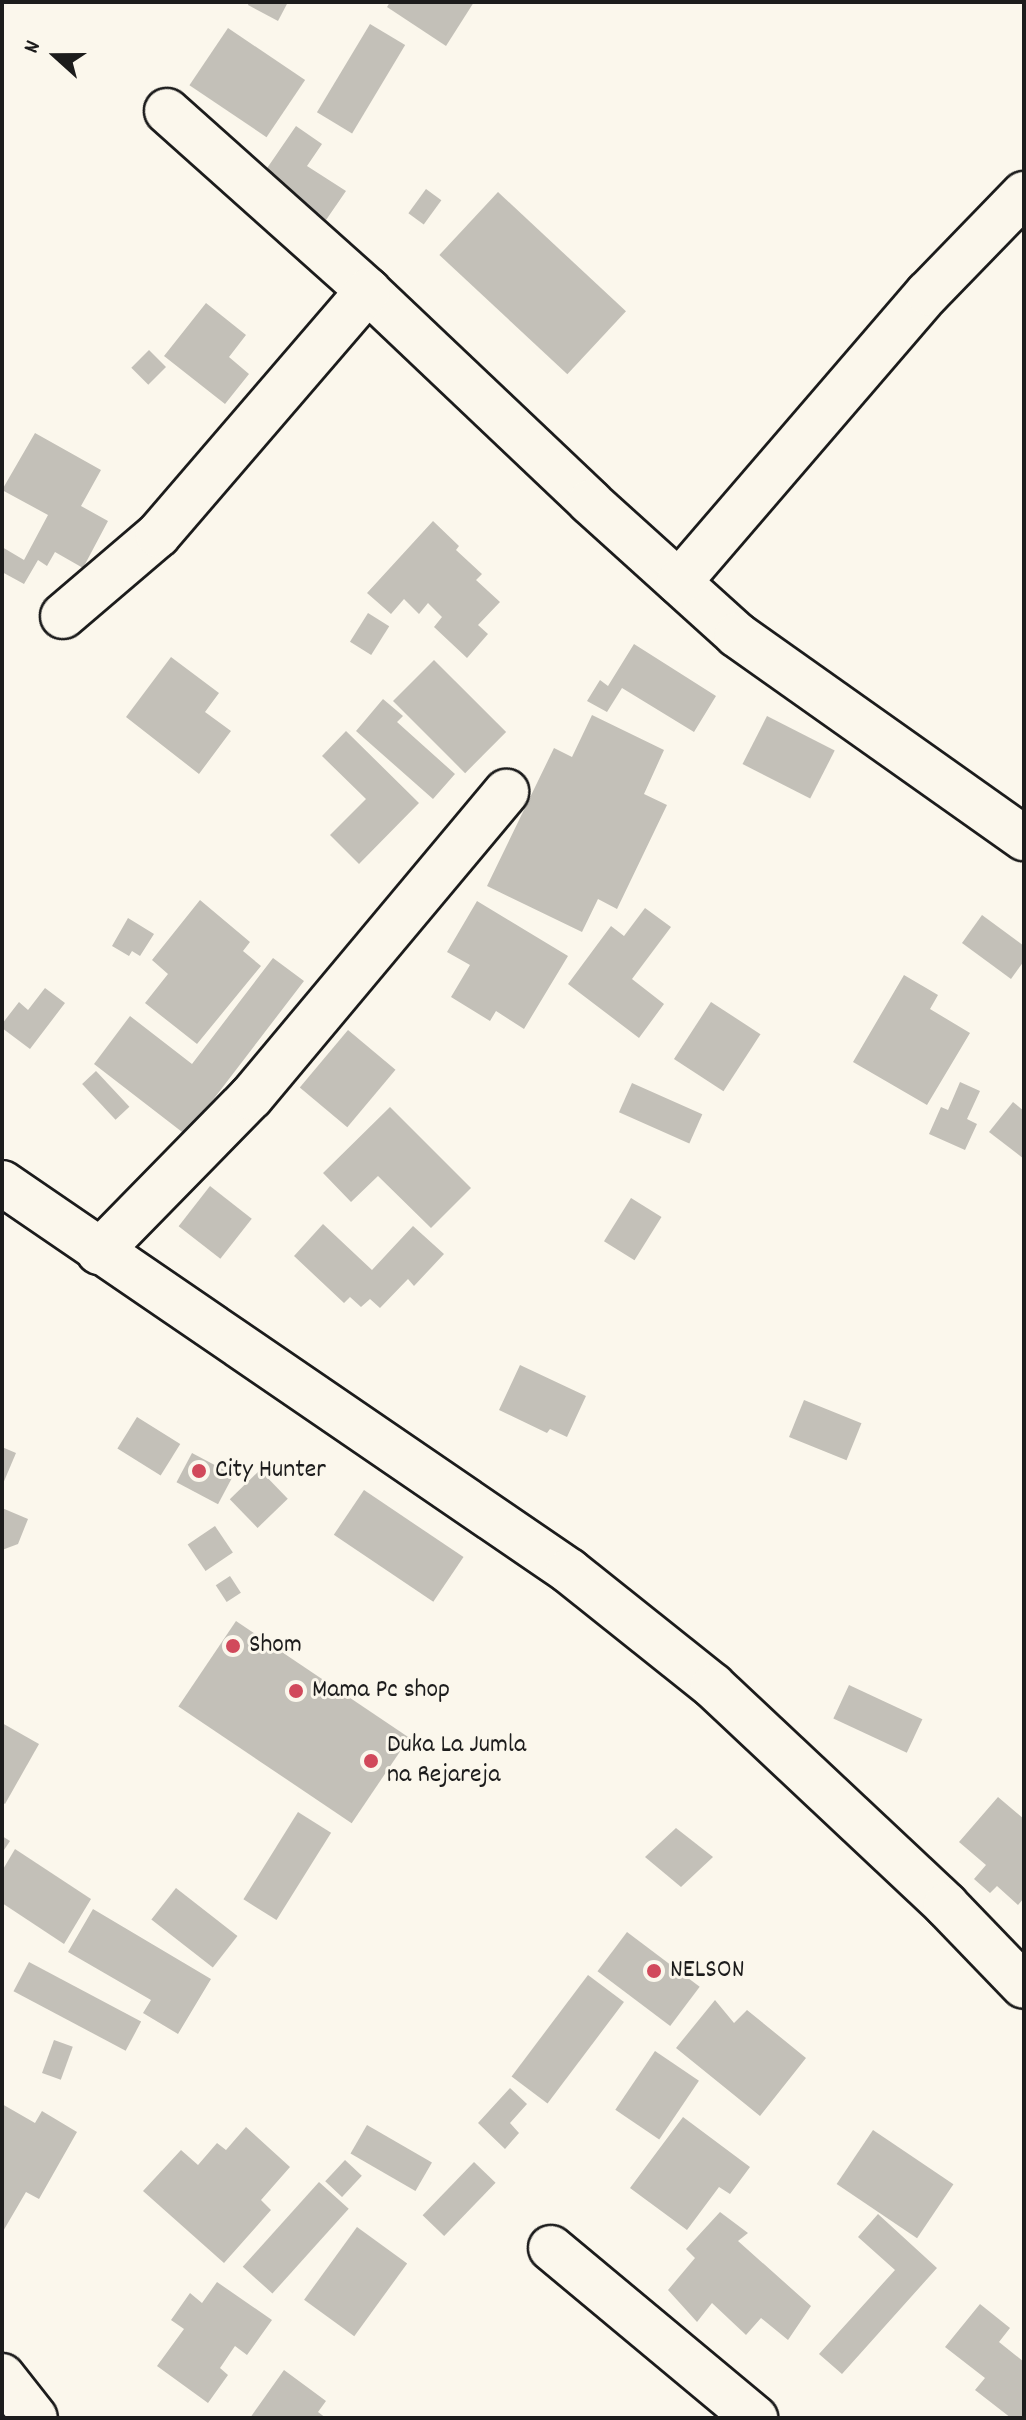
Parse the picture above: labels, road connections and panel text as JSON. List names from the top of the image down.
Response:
{
  "places": [
    "City Hunter",
    "Shom",
    "Mama Pc shop",
    "Duka La Jumla na Rejareja",
    "NELSON"
  ],
  "north": "left"
}
